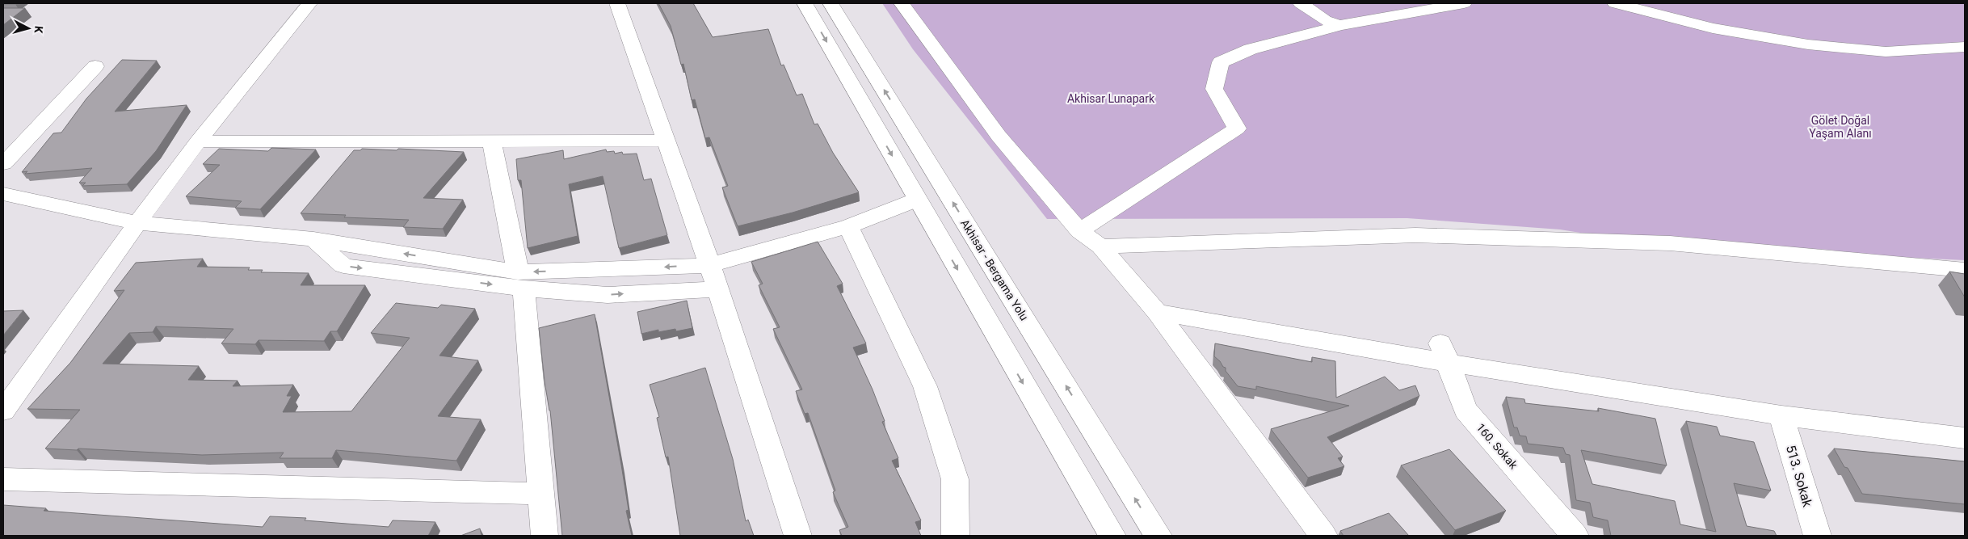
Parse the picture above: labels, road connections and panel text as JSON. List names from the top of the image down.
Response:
{
  "streets": {
    "street": ["Akhisar - Bergama Yolu", "160. Sokak", "513. Sokak"]
  },
  "parks": ["Akhisar Lunapark", "Gölet Doğal Yaşam Alanı"],
  "north": "right"
}
